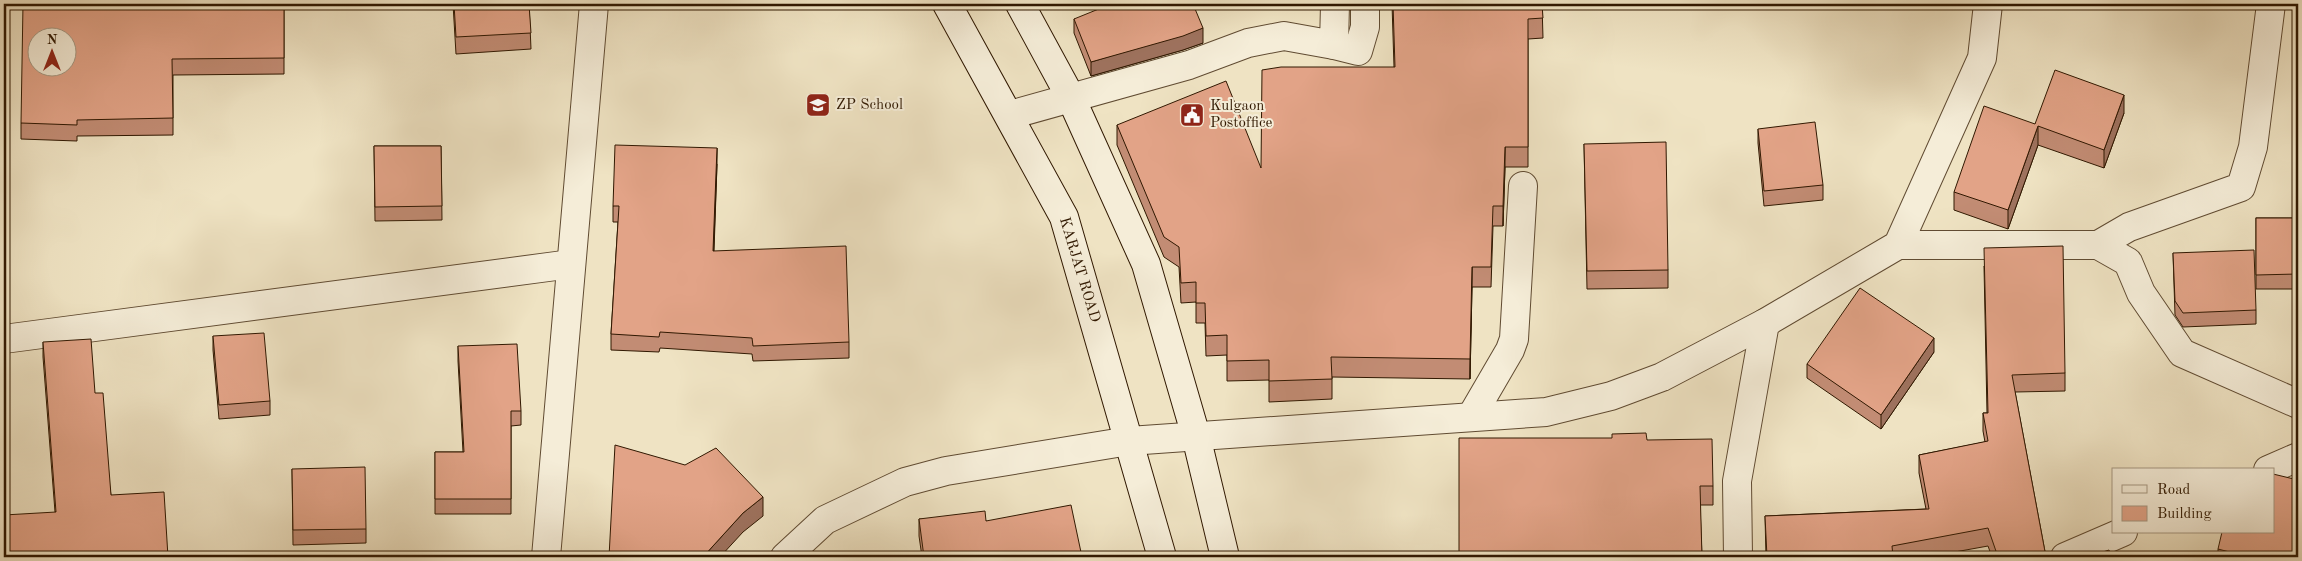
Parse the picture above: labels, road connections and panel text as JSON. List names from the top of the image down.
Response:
{
  "streets": {
    "street": ["KARJAT ROAD"]
  },
  "places": {
    "school or university": ["ZP School"],
    "public building": ["Kulgaon Postoffice"]
  },
  "legend": ["Road", "Building"],
  "north": "top"
}
